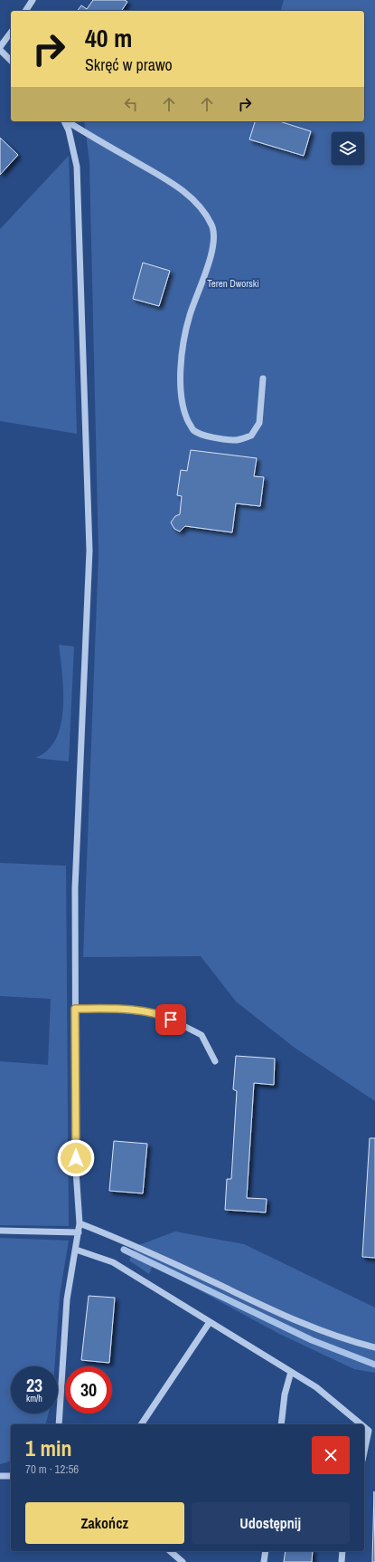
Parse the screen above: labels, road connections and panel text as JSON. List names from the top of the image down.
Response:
{
  "parks": ["Teren Dworski"],
  "page": {
    "turn": ["40 m", "Skręć w prawo"],
    "speed": "23 km/h",
    "limit": "30",
    "heading": ["1 min", "70 m · 12:56"],
    "buttons": ["Zakończ", "Udostępnij"]
  }
}
